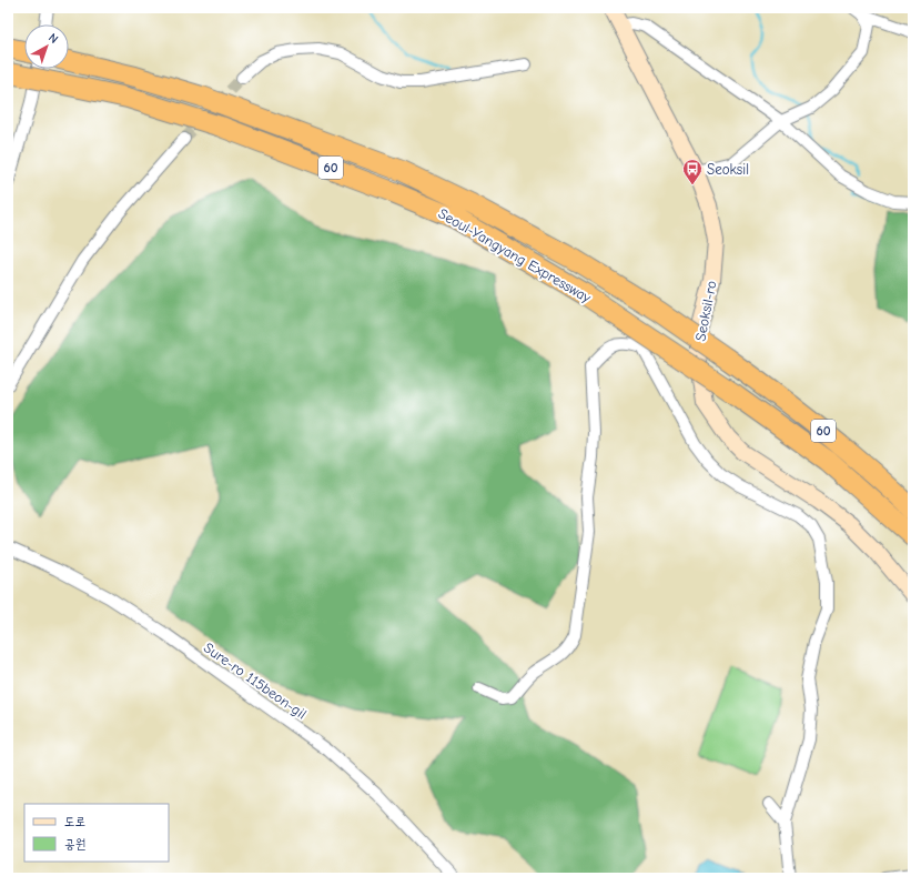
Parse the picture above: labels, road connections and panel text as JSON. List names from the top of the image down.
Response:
{
  "streets": {
    "highway": ["60", "Seoul-Yangyang Expressway"],
    "main road": ["Seoksil-ro"],
    "street": ["Sure-ro 115beon-gil"]
  },
  "places": {
    "bus stop": ["Seoksil"]
  },
  "legend": ["도로", "공원"],
  "north": "top right"
}
